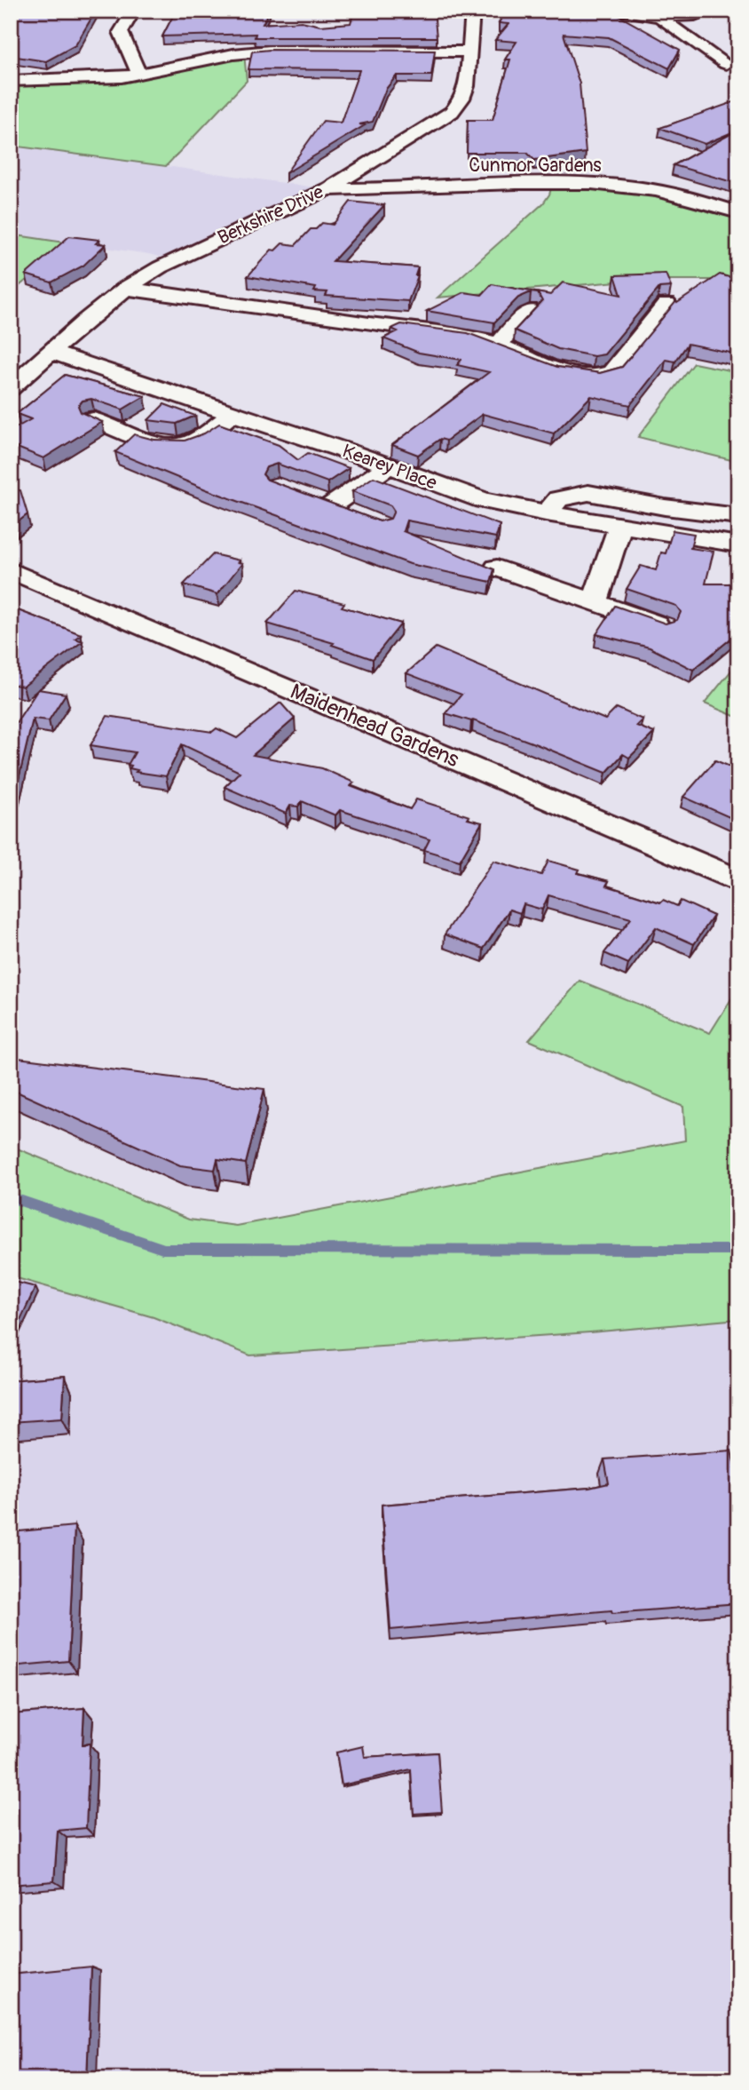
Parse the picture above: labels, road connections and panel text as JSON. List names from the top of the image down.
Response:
{
  "streets": {
    "street": [
      "Cunmor Gardens",
      "Berkshire Drive",
      "Kearey Place",
      "Maidenhead Gardens"
    ]
  },
  "crossings": [
    ["Cunmor Gardens", "Berkshire Drive"],
    ["Berkshire Drive", "Kearey Place"]
  ]
}
